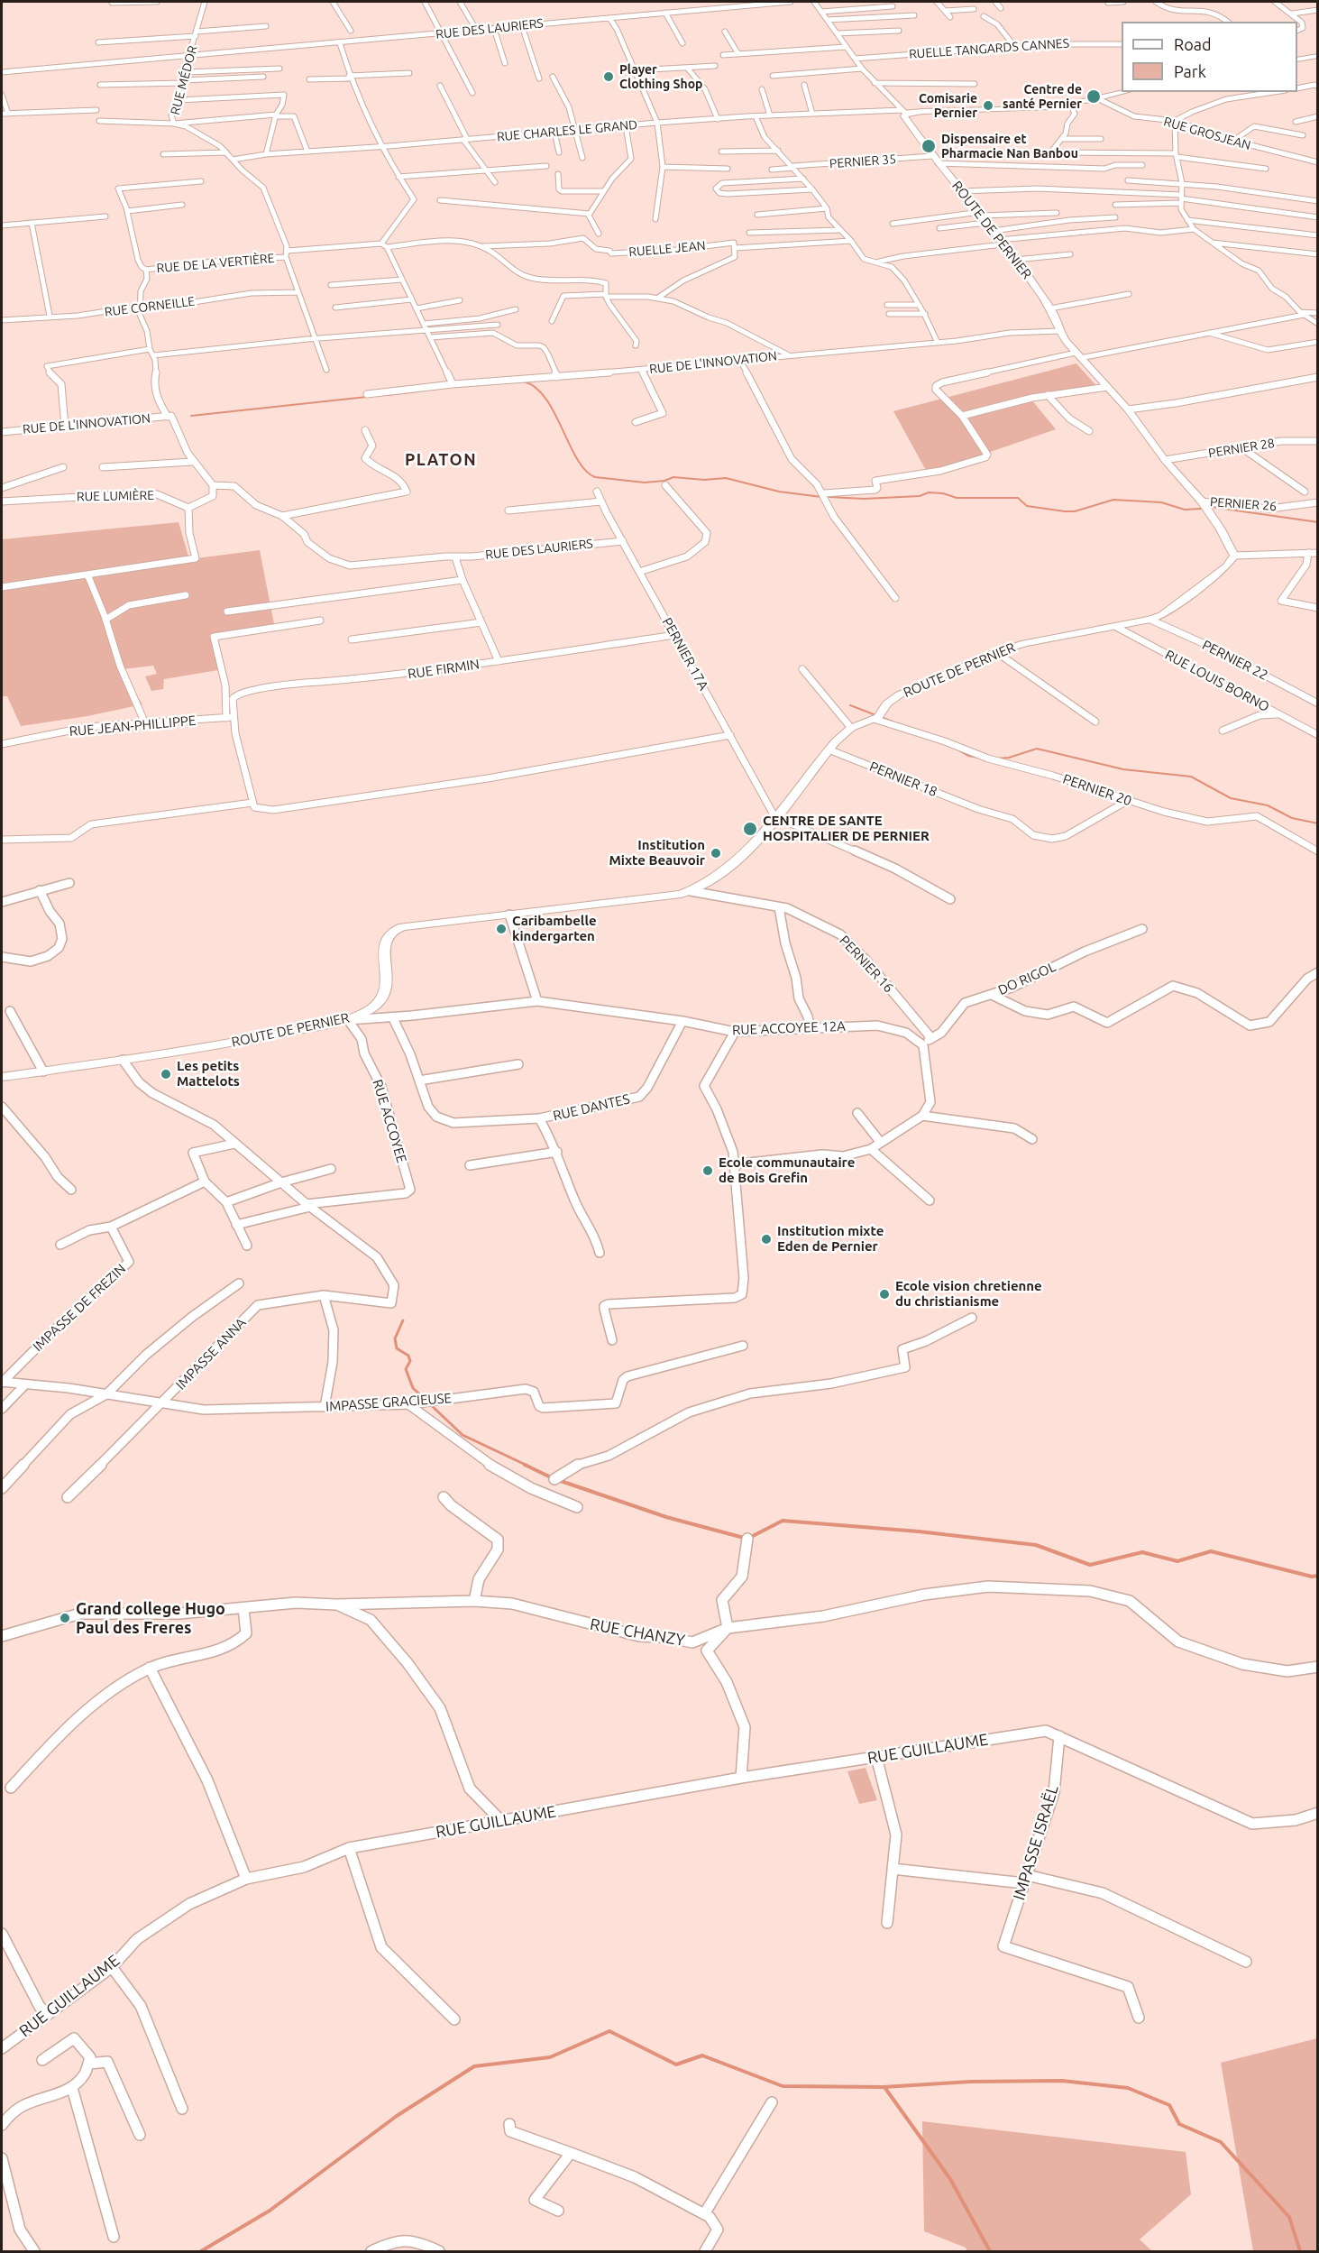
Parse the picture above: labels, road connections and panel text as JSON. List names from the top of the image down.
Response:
{
  "streets": {
    "street": [
      "RUE DES LAURIERS",
      "RUELLE TANGARDS CANNES",
      "RUE MÉDOR",
      "RUE CHARLES LE GRAND",
      "RUE GROSJEAN",
      "PERNIER 35",
      "ROUTE DE PERNIER",
      "RUELLE JEAN",
      "RUE DE LA VERTIÈRE",
      "RUE CORNEILLE",
      "RUE DE L'INNOVATION",
      "PERNIER 28",
      "RUE LUMIÈRE",
      "PERNIER 26",
      "PERNIER 17A",
      "PERNIER 22",
      "RUE FIRMIN",
      "RUE LOUIS BORNO",
      "RUE JEAN-PHILLIPPE",
      "PERNIER 18",
      "PERNIER 20",
      "PERNIER 16",
      "DO RIGOL",
      "RUE ACCOYEE 12A",
      "RUE DANTES",
      "RUE ACCOYEE",
      "IMPASSE DE FREZIN",
      "IMPASSE ANNA",
      "IMPASSE GRACIEUSE",
      "RUE CHANZY",
      "RUE GUILLAUME",
      "IMPASSE ISRAËL"
    ]
  },
  "crossings": [
    ["RUE DES LAURIERS", "RUE MÉDOR"],
    ["RUE DES LAURIERS", "PERNIER 17A"],
    ["RUE MÉDOR", "RUE CHARLES LE GRAND"],
    ["RUE CHARLES LE GRAND", "ROUTE DE PERNIER"],
    ["PERNIER 35", "ROUTE DE PERNIER"],
    ["ROUTE DE PERNIER", "RUE DE L'INNOVATION"],
    ["ROUTE DE PERNIER", "PERNIER 28"],
    ["ROUTE DE PERNIER", "PERNIER 26"],
    ["ROUTE DE PERNIER", "PERNIER 17A"],
    ["ROUTE DE PERNIER", "PERNIER 22"],
    ["ROUTE DE PERNIER", "RUE LOUIS BORNO"],
    ["ROUTE DE PERNIER", "PERNIER 18"],
    ["ROUTE DE PERNIER", "PERNIER 20"],
    ["ROUTE DE PERNIER", "PERNIER 16"],
    ["ROUTE DE PERNIER", "RUE ACCOYEE 12A"],
    ["ROUTE DE PERNIER", "RUE ACCOYEE"],
    ["PERNIER 17A", "RUE FIRMIN"],
    ["RUE FIRMIN", "RUE JEAN-PHILLIPPE"],
    ["PERNIER 18", "PERNIER 20"],
    ["PERNIER 16", "DO RIGOL"],
    ["DO RIGOL", "RUE ACCOYEE 12A"],
    ["RUE ACCOYEE 12A", "RUE DANTES"],
    ["RUE ACCOYEE 12A", "RUE ACCOYEE"],
    ["RUE ACCOYEE", "IMPASSE ANNA"],
    ["IMPASSE DE FREZIN", "IMPASSE GRACIEUSE"],
    ["IMPASSE ANNA", "IMPASSE GRACIEUSE"],
    ["RUE GUILLAUME", "IMPASSE ISRAËL"]
  ],
  "districts": ["PLATON"],
  "places": [
    "Player Clothing Shop",
    "Centre de santé Pernier",
    "Comisarie Pernier",
    "Dispensaire et Pharmacie Nan Banbou",
    "CENTRE DE SANTE HOSPITALIER DE PERNIER",
    "Institution Mixte Beauvoir",
    "Caribambelle kindergarten",
    "Les petits Mattelots",
    "Ecole communautaire de Bois Grefin",
    "Institution mixte Eden de Pernier",
    "Ecole vision chretienne du christianisme",
    "Grand college Hugo Paul des Freres"
  ],
  "legend": ["Road", "Park"]
}
